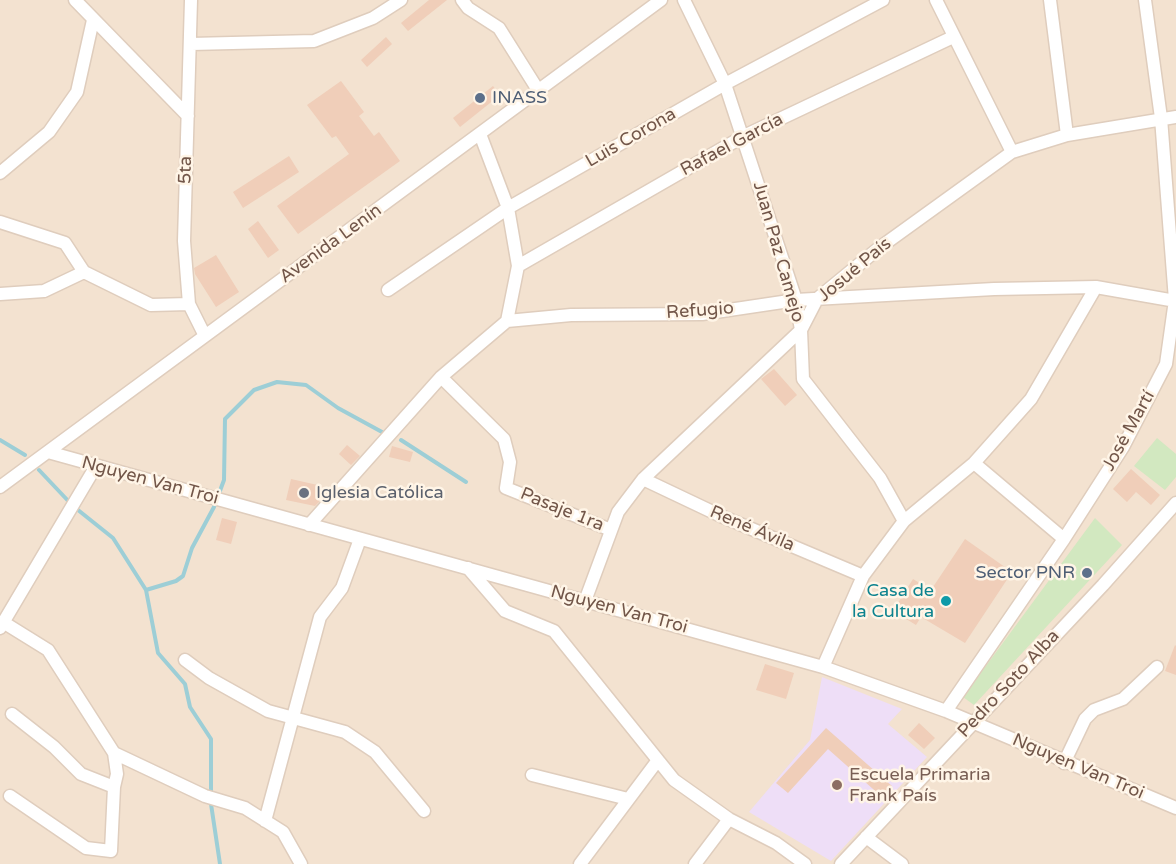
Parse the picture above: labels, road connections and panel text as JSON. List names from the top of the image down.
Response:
{
  "streets": {
    "street": [
      "Luis Corona",
      "Rafael García",
      "5ta",
      "Avenida Lenín",
      "Juan Paz Camejo",
      "Josué País",
      "Refugio",
      "José Martí",
      "Nguyen Van Troi",
      "Pasaje 1ra",
      "René Ávila",
      "Pedro Soto Alba"
    ]
  },
  "crossings": [
    ["Luis Corona", "Juan Paz Camejo"],
    ["Rafael García", "Juan Paz Camejo"],
    ["5ta", "Avenida Lenín"],
    ["Avenida Lenín", "Nguyen Van Troi"],
    ["Juan Paz Camejo", "Josué País"],
    ["Juan Paz Camejo", "Refugio"],
    ["Josué País", "Refugio"],
    ["Josué País", "José Martí"],
    ["Josué País", "Nguyen Van Troi"],
    ["Josué País", "Pasaje 1ra"],
    ["Josué País", "René Ávila"],
    ["Refugio", "José Martí"],
    ["José Martí", "Nguyen Van Troi"],
    ["Nguyen Van Troi", "Pedro Soto Alba"]
  ],
  "places": [
    "INASS",
    "Iglesia Católica",
    "Sector PNR",
    "Casa de la Cultura",
    "Escuela Primaria Frank País"
  ]
}
